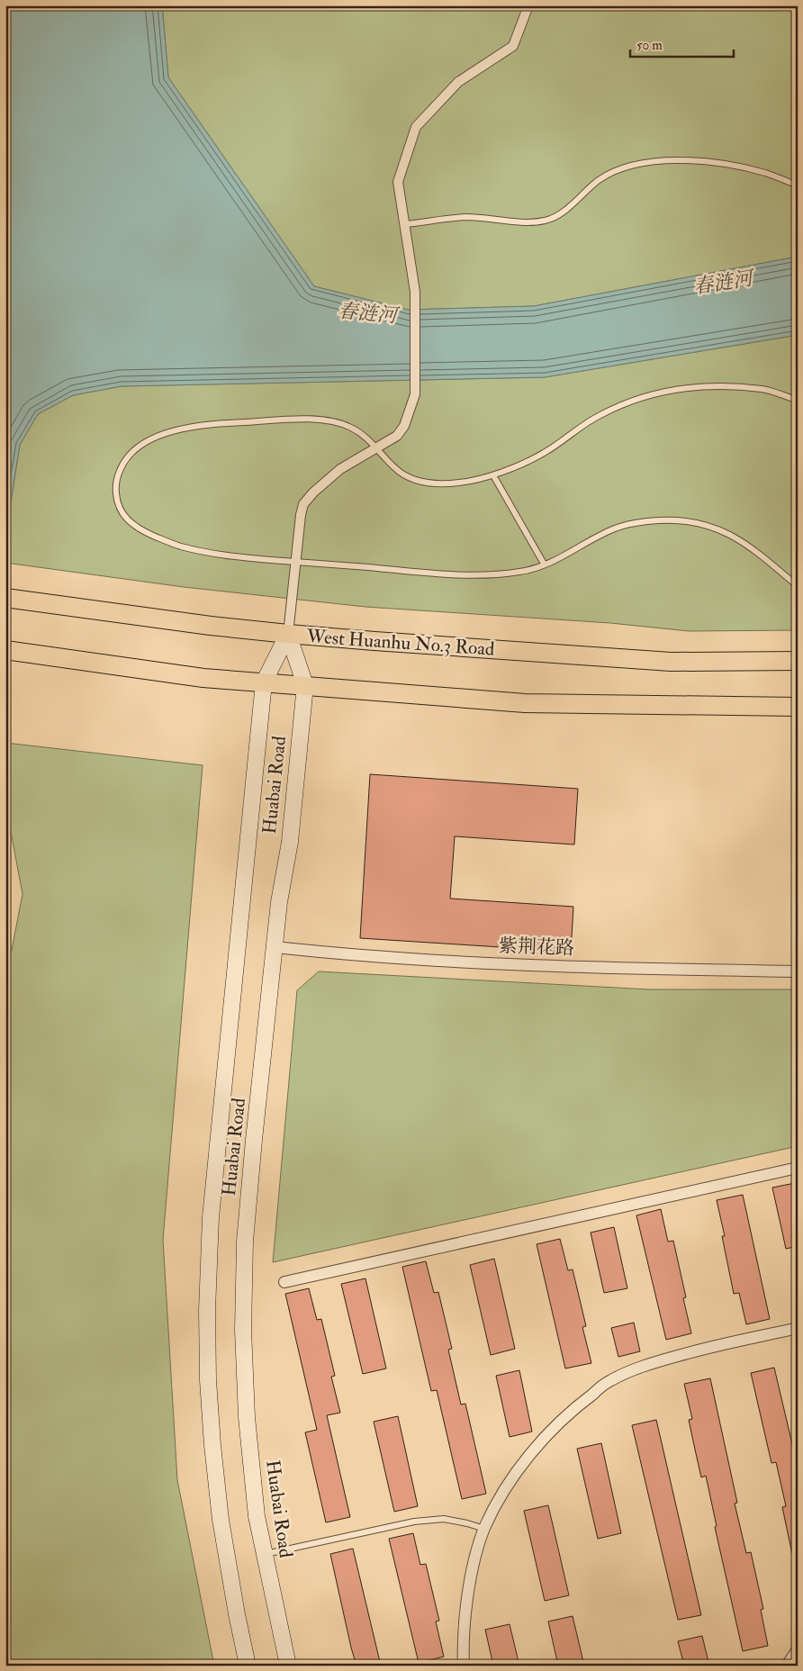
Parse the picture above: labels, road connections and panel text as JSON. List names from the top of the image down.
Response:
{
  "streets": {
    "main road": ["West Huanhu No.3 Road", "Huabai Road"],
    "street": ["紫荆花路"]
  },
  "crossings": [
    ["West Huanhu No.3 Road", "Huabai Road"],
    ["Huabai Road", "紫荆花路"]
  ],
  "water": ["春涟河"],
  "scale_bar": "50 m"
}
